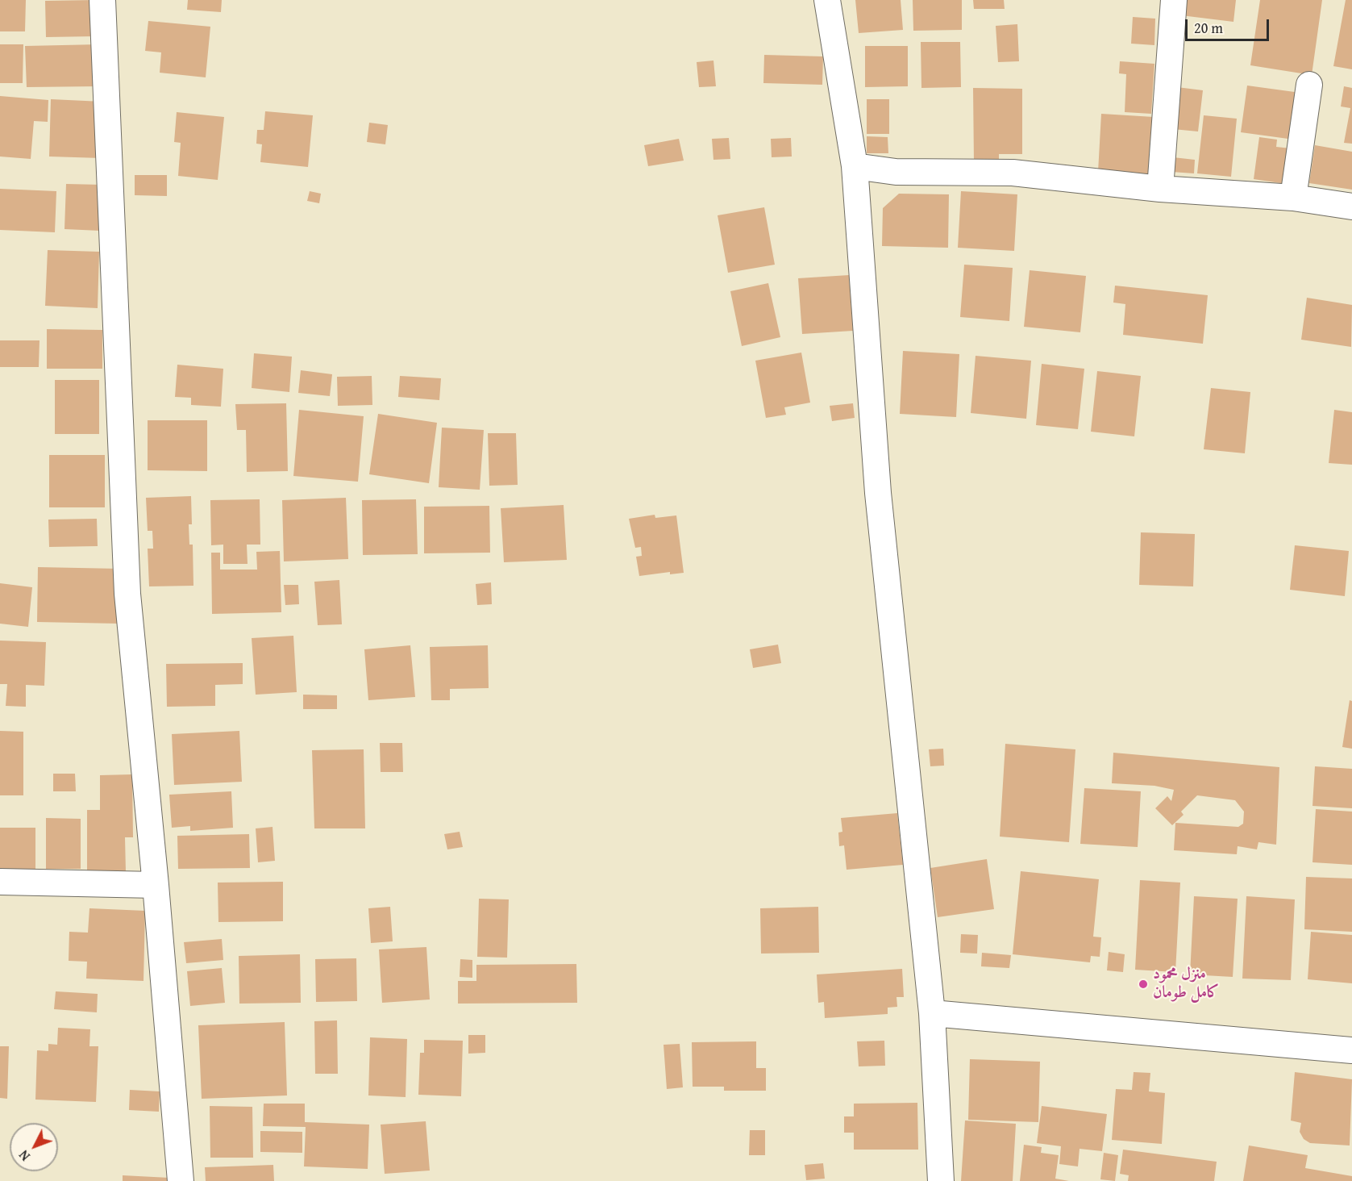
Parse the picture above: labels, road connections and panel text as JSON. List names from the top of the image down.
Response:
{
  "places": ["منزل محمود كامل طومان"],
  "scale_bar": "20 m",
  "north": "bottom left"
}
